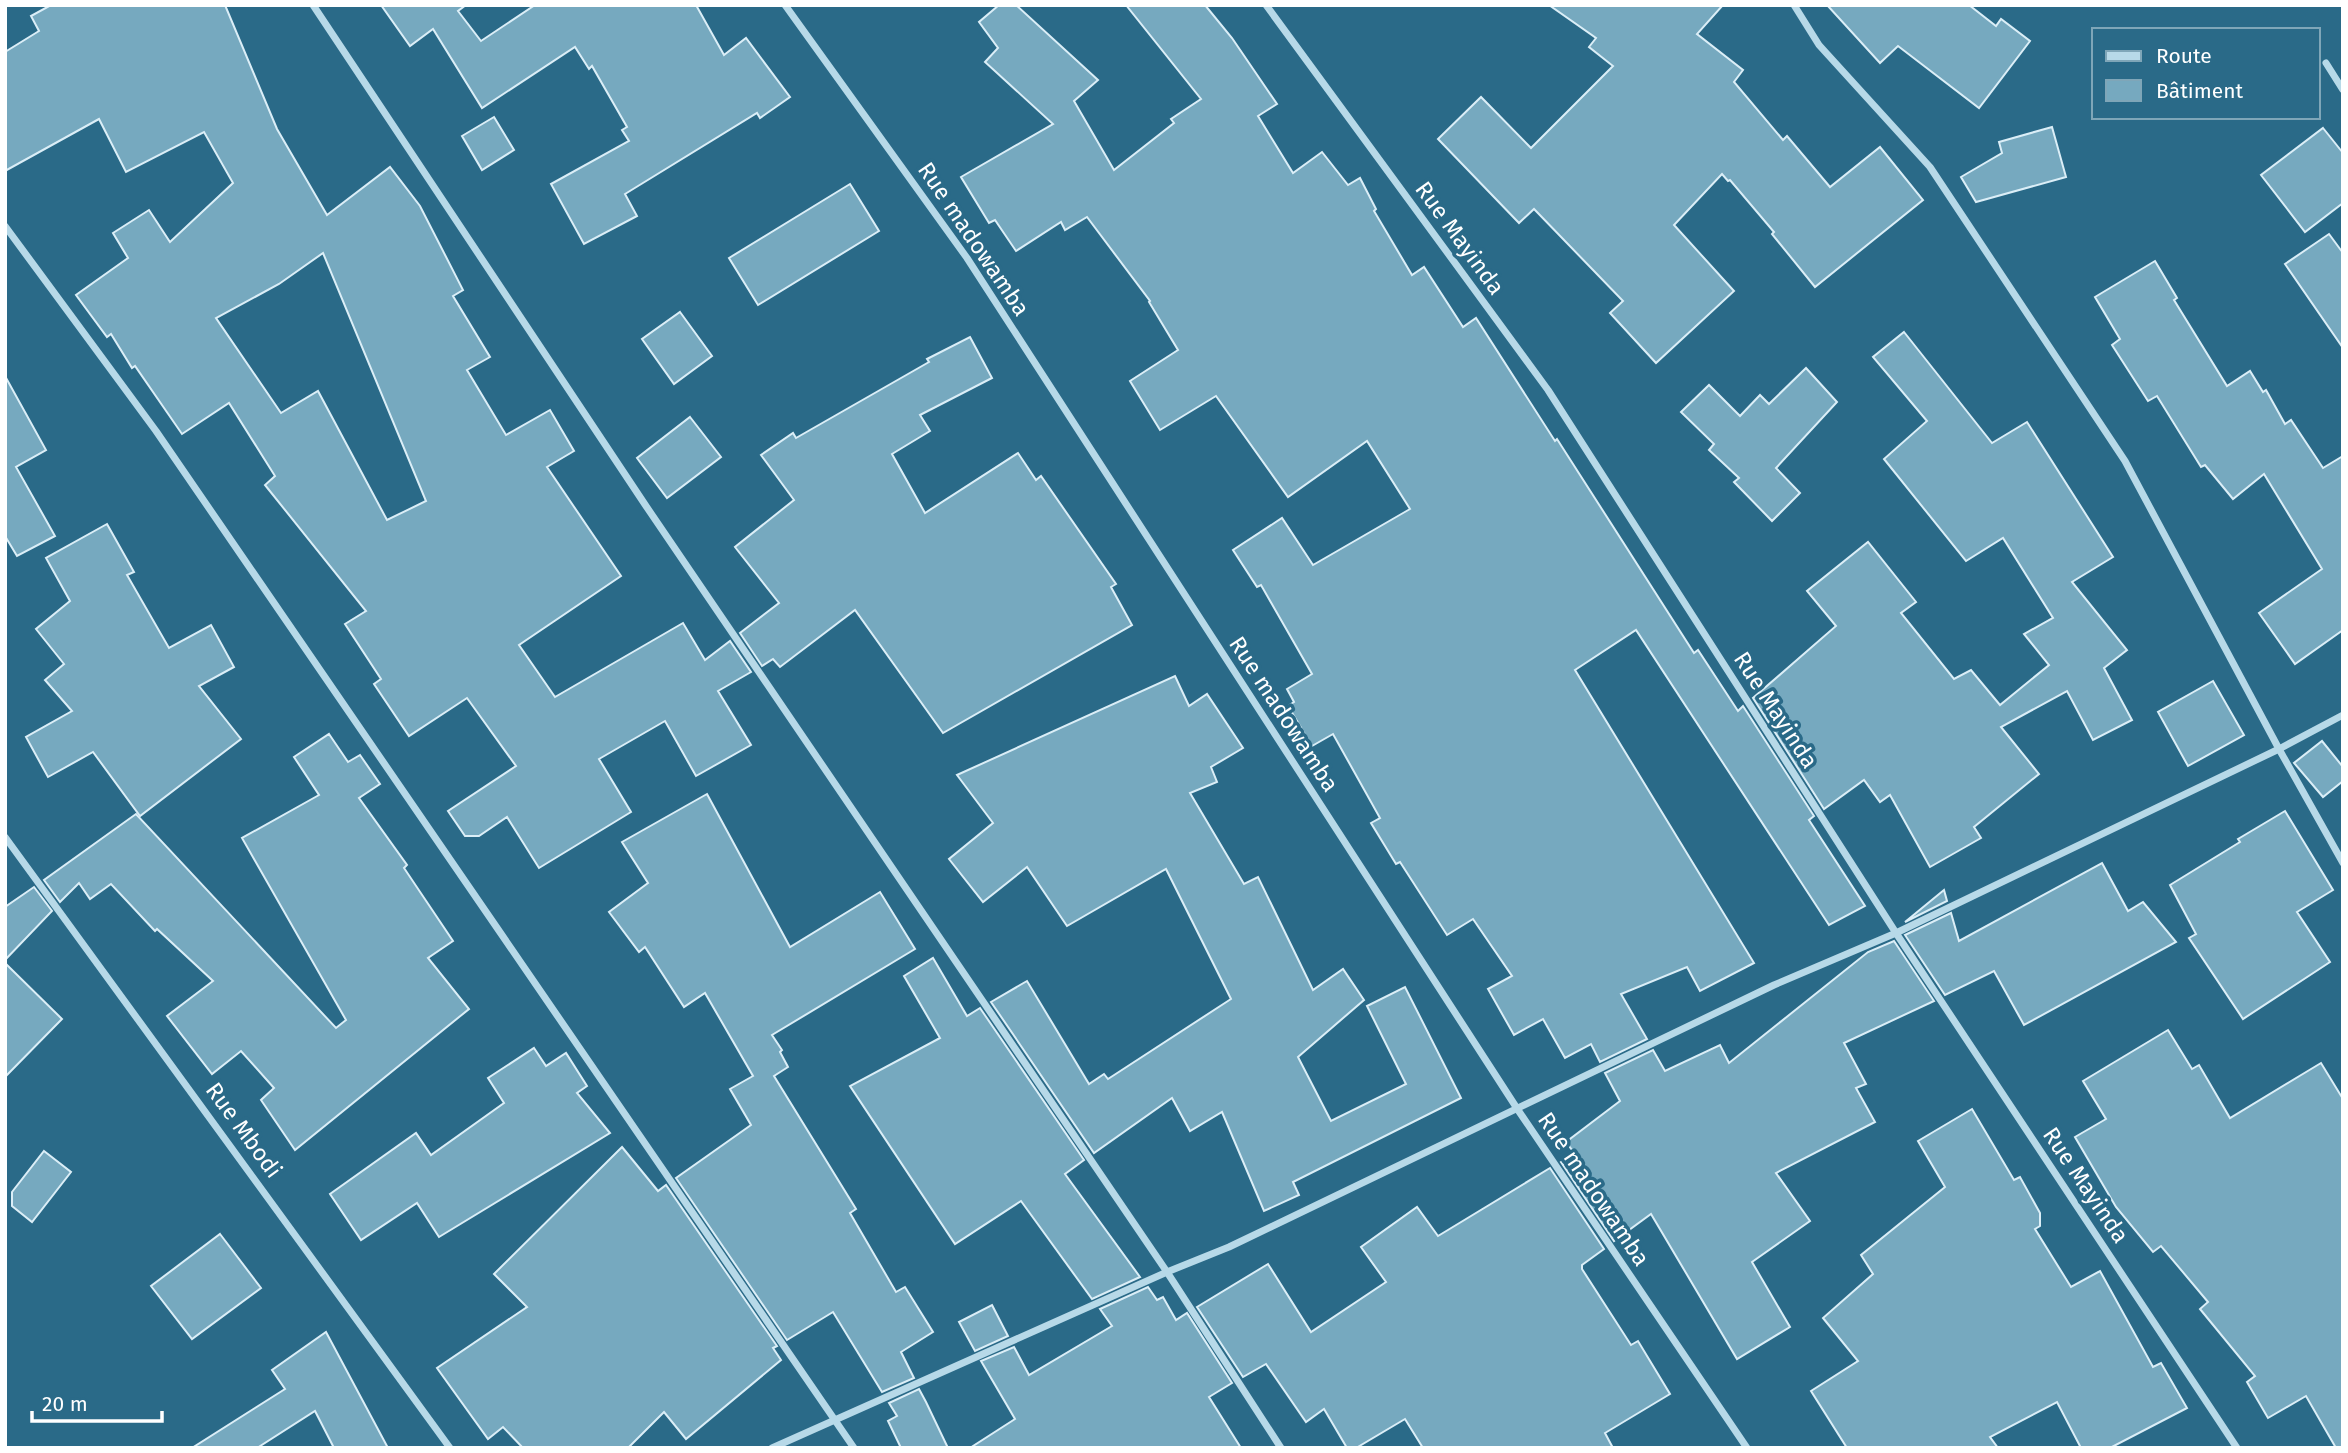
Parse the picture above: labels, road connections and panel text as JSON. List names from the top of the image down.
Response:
{
  "streets": {
    "street": ["Rue Mayinda", "Rue madowamba", "Rue Mbodi"]
  },
  "legend": ["Route", "Bâtiment"],
  "scale_bar": "20 m"
}
